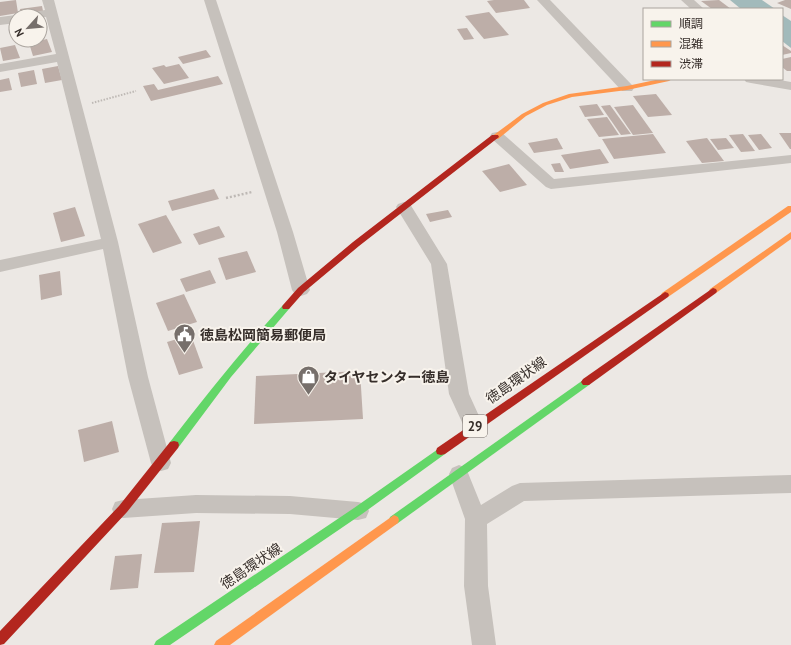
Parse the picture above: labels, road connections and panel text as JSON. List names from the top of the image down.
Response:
{
  "streets": {
    "main road": ["徳島環状線", "29"]
  },
  "places": {
    "public building": ["徳島松岡簡易郵便局"],
    "shop": ["タイヤセンター徳島"]
  },
  "legend": ["順調", "混雑", "渋滞"],
  "north": "bottom left"
}
